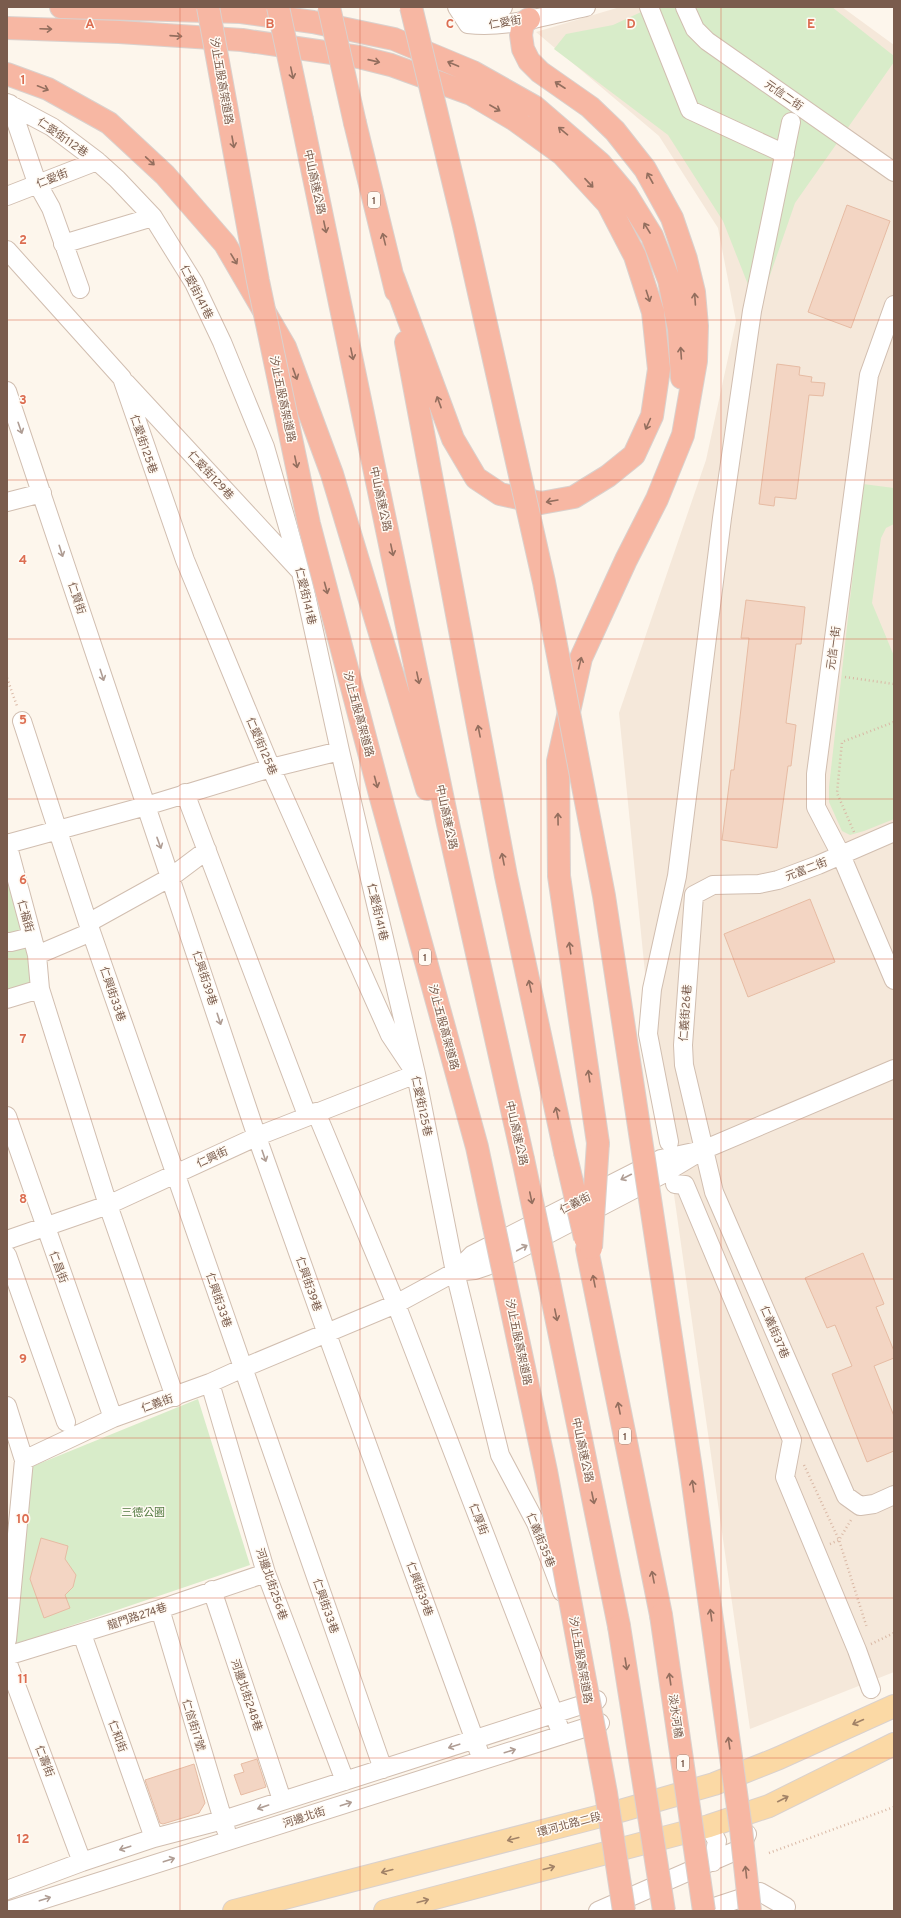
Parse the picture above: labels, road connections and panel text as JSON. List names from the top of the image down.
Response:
{
  "streets": {
    "highway": [
      "汐止五股高架道路",
      "中山高速公路",
      "1",
      "淡水河橋"
    ],
    "main road": ["環河北路二段"],
    "street": [
      "仁愛街",
      "元信二街",
      "仁愛街112巷",
      "仁愛街141巷",
      "仁愛街125巷",
      "仁愛街129巷",
      "仁賢街",
      "元信一街",
      "元富二街",
      "仁福街",
      "仁興街39巷",
      "仁興街33巷",
      "仁義街26巷",
      "仁興街",
      "仁義街",
      "仁昌街",
      "仁義街37巷",
      "仁厚街",
      "仁義街35巷",
      "河邊北街256巷",
      "龍門路274巷",
      "河邊北街248巷",
      "仁信街17號",
      "仁和街",
      "仁壽街",
      "河邊北街"
    ]
  },
  "crossings": [
    ["仁愛街", "仁愛街112巷"],
    ["仁愛街", "仁愛街141巷"],
    ["仁愛街112巷", "仁愛街141巷"],
    ["1", "淡水河橋"],
    ["仁愛街141巷", "仁愛街125巷"],
    ["仁愛街141巷", "仁愛街129巷"],
    ["仁愛街141巷", "仁興街"],
    ["仁愛街125巷", "仁愛街129巷"],
    ["仁愛街125巷", "仁興街"],
    ["仁愛街125巷", "仁義街"],
    ["仁愛街125巷", "仁義街35巷"],
    ["仁賢街", "仁興街39巷"],
    ["元信一街", "元富二街"],
    ["元富二街", "仁義街26巷"],
    ["仁福街", "仁興街"],
    ["仁福街", "仁義街"],
    ["仁興街39巷", "仁興街"],
    ["仁興街39巷", "仁義街"],
    ["仁興街39巷", "河邊北街"],
    ["仁興街33巷", "仁興街"],
    ["仁興街33巷", "仁義街"],
    ["仁興街33巷", "河邊北街"],
    ["仁義街26巷", "仁義街"],
    ["仁義街26巷", "仁義街37巷"],
    ["仁興街", "仁昌街"],
    ["仁興街", "仁厚街"],
    ["仁義街", "仁昌街"],
    ["仁義街", "仁義街37巷"],
    ["仁義街", "仁厚街"],
    ["仁義街", "仁義街35巷"],
    ["仁義街", "河邊北街256巷"],
    ["仁厚街", "河邊北街"],
    ["仁義街35巷", "河邊北街"],
    ["仁義街35巷", "環河北路二段"],
    ["河邊北街256巷", "龍門路274巷"],
    ["河邊北街256巷", "河邊北街"],
    ["龍門路274巷", "河邊北街248巷"],
    ["龍門路274巷", "仁信街17號"],
    ["龍門路274巷", "仁和街"],
    ["河邊北街248巷", "河邊北街"],
    ["仁信街17號", "河邊北街"],
    ["仁和街", "河邊北街"],
    ["仁壽街", "河邊北街"]
  ],
  "one_way": ["仁賢街", "仁興街39巷"],
  "parks": ["三德公園"],
  "grid": {
    "columns": [
      "A",
      "B",
      "C",
      "D",
      "E"
    ],
    "rows": [
      "1",
      "2",
      "3",
      "4",
      "5",
      "6",
      "7",
      "8",
      "9",
      "10",
      "11",
      "12"
    ]
  }
}
